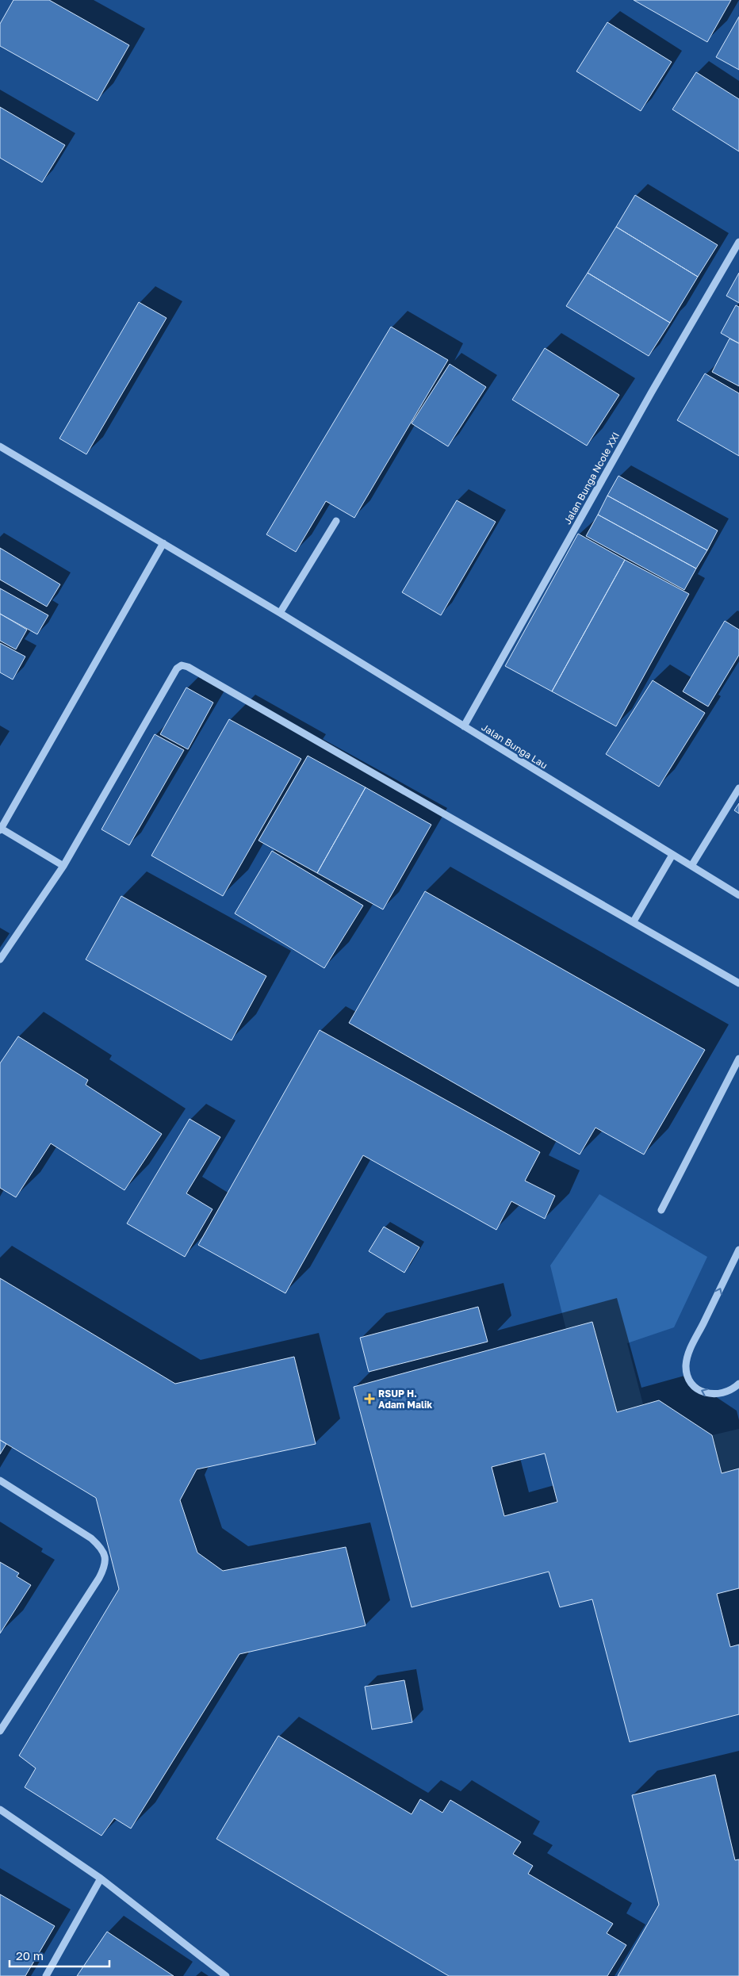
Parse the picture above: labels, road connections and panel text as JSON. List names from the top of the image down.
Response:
{
  "streets": {
    "street": ["Jalan Bunga Ncole XXI", "Jalan Bunga Lau"]
  },
  "crossings": [
    ["Jalan Bunga Ncole XXI", "Jalan Bunga Lau"]
  ],
  "places": {
    "health": ["RSUP H. Adam Malik"]
  },
  "scale_bar": "20 m"
}
